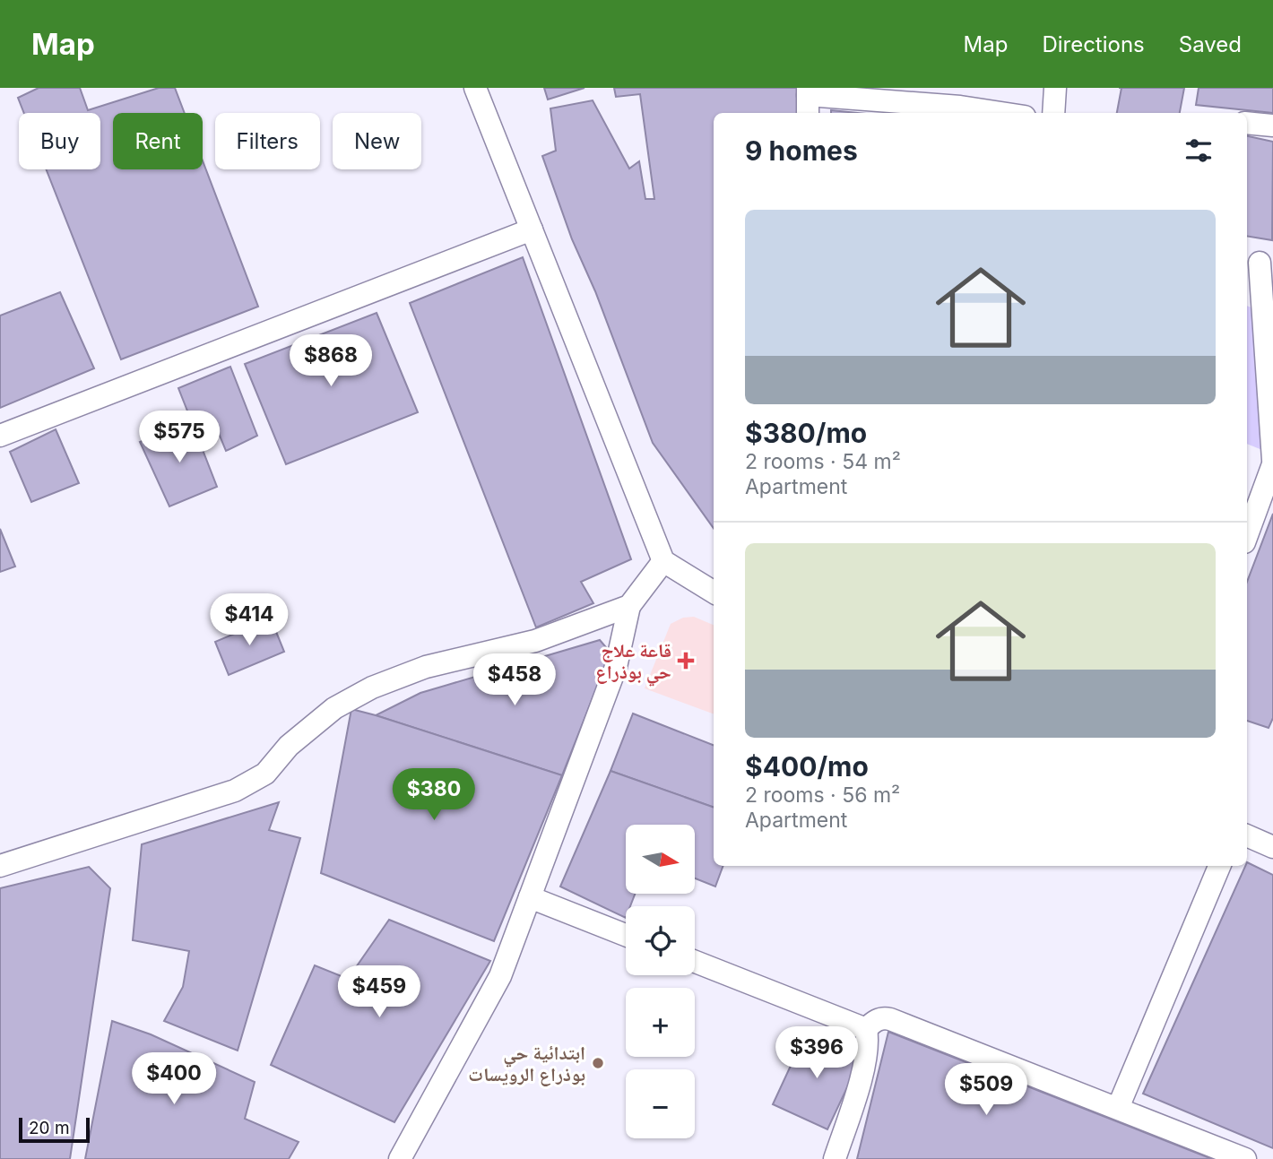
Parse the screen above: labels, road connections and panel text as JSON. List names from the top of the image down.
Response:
{
  "places": {
    "health": ["قاعة علاج حي بوذراع"],
    "other": ["ابتدائية حي بوذراع الرويسات"]
  },
  "scale_bar": "20 m",
  "north": "right",
  "page": {
    "header": "Map",
    "nav": ["Map", "Directions", "Saved"],
    "chip": [
      "Buy",
      "Rent",
      "Filters",
      "New"
    ],
    "heading": "9 homes",
    "list": [
      {
        "name": "$380/mo",
        "note": "2 rooms · 54 m² · Apartment"
      },
      {
        "name": "$400/mo",
        "note": "2 rooms · 56 m² · Apartment"
      }
    ],
    "price": [
      "$868",
      "$575",
      "$414",
      "$458",
      "$380",
      "$459",
      "$396",
      "$400",
      "$509"
    ],
    "map_buttons": ["+", "−"],
    "scale": "20 m"
  }
}
